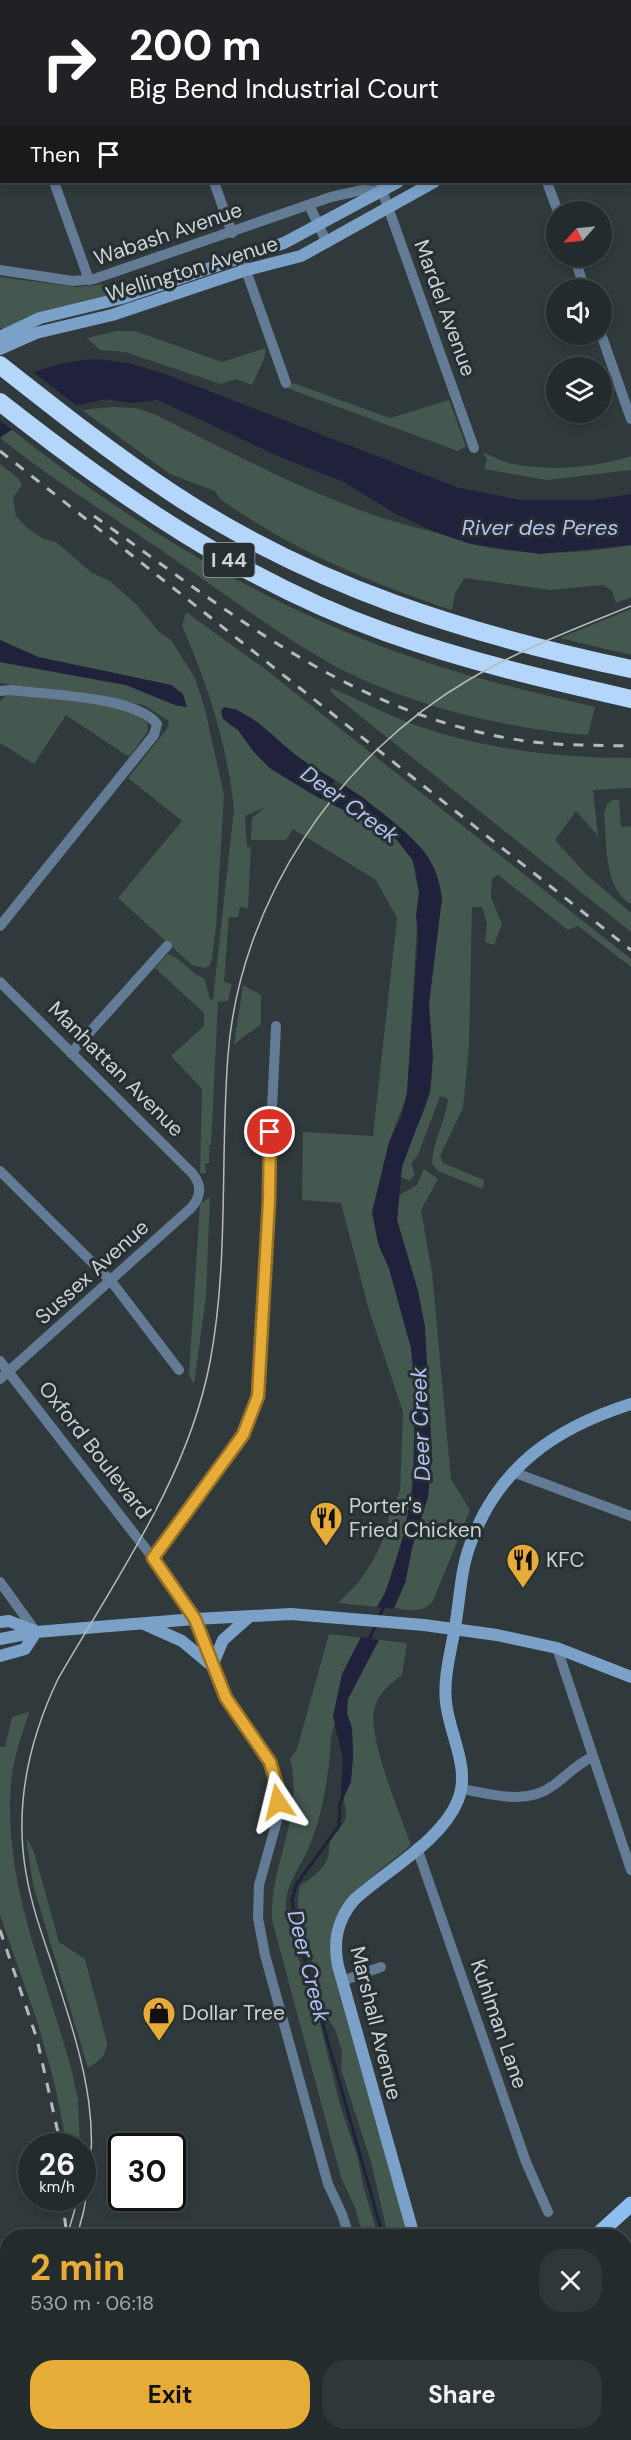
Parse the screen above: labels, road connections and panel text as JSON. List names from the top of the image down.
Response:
{
  "streets": {
    "highway": ["I 44"],
    "main road": ["Wellington Avenue", "Marshall Avenue"],
    "street": [
      "Wabash Avenue",
      "Mardel Avenue",
      "Manhattan Avenue",
      "Sussex Avenue",
      "Oxford Boulevard",
      "Kuhlman Lane"
    ]
  },
  "crossings": [
    ["Wabash Avenue", "Wellington Avenue"],
    ["Wabash Avenue", "Mardel Avenue"],
    ["Wellington Avenue", "Mardel Avenue"],
    ["Manhattan Avenue", "Sussex Avenue"],
    ["Sussex Avenue", "Oxford Boulevard"],
    ["Marshall Avenue", "Kuhlman Lane"]
  ],
  "water": ["River des Peres", "Deer Creek"],
  "places": {
    "restaurant": ["Porter's Fried Chicken", "KFC"],
    "shop": ["Dollar Tree"]
  },
  "north": "bottom left",
  "page": {
    "turn": ["200 m", "Big Bend Industrial Court"],
    "then": "Then",
    "speed": "26 km/h",
    "limit": "30",
    "heading": ["2 min", "530 m · 06:18"],
    "buttons": ["Exit", "Share"]
  }
}
